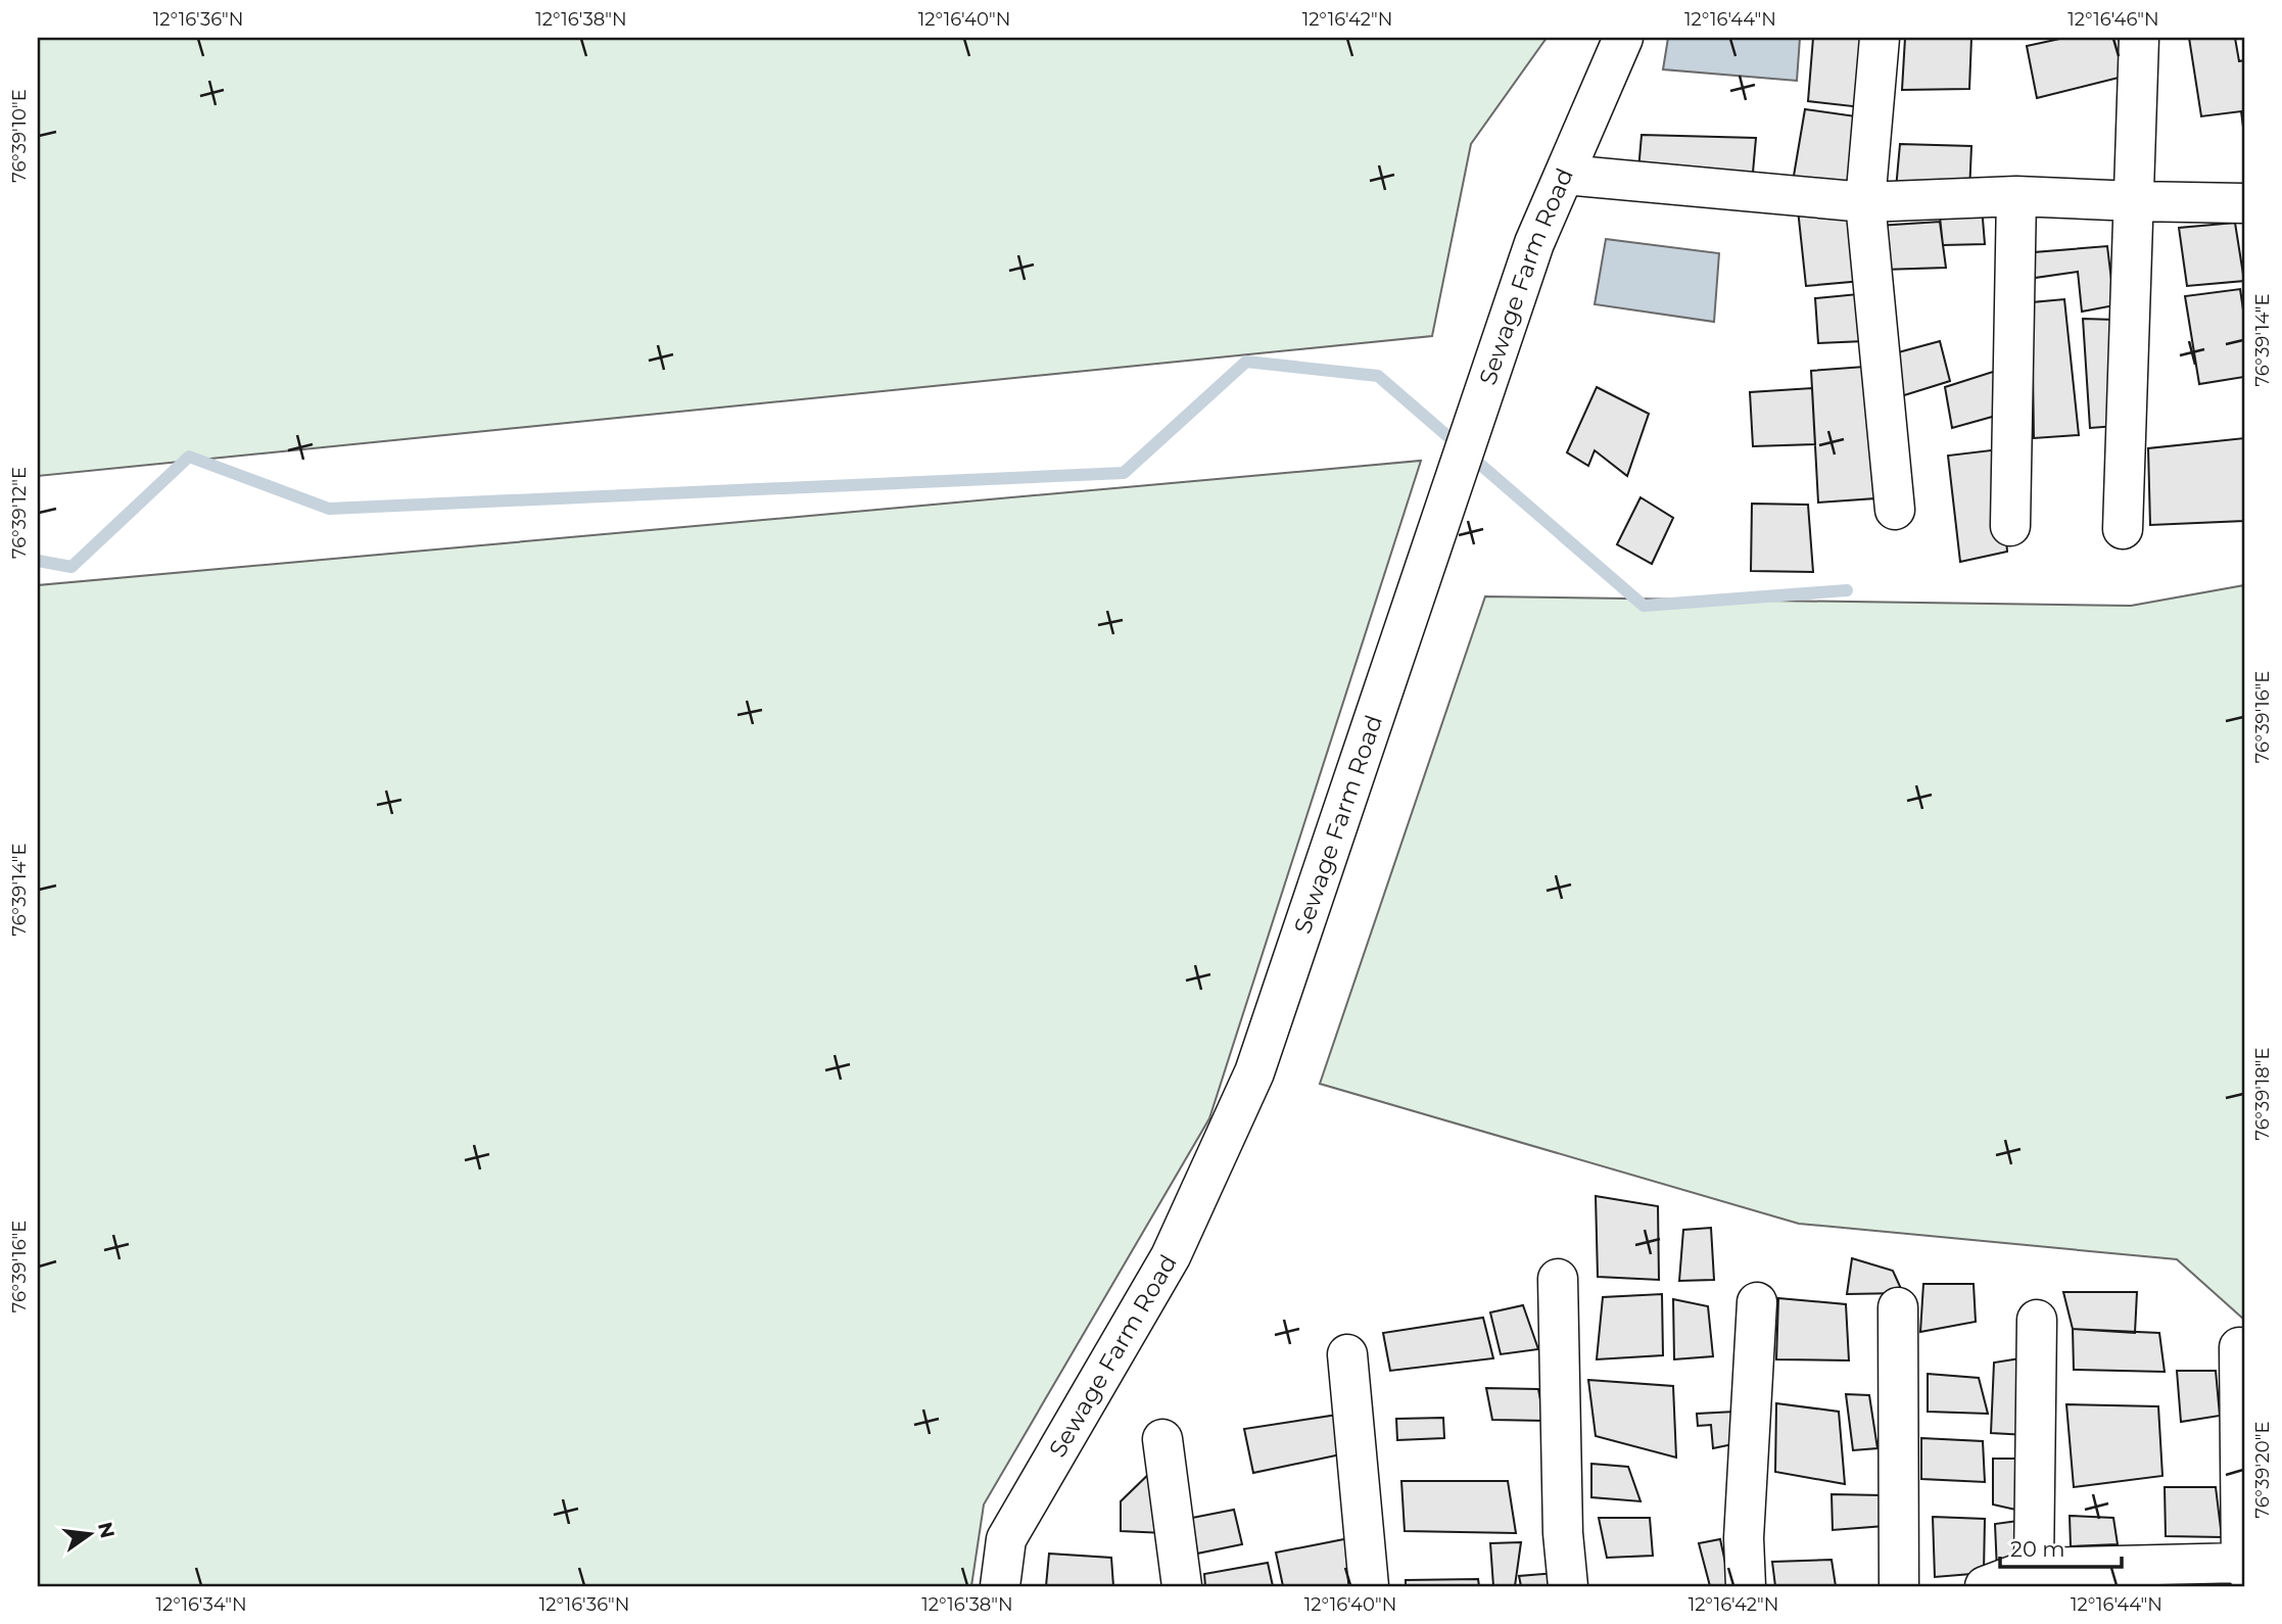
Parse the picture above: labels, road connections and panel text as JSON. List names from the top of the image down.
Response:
{
  "streets": {
    "street": ["Sewage Farm Road"]
  },
  "scale_bar": "20 m",
  "north": "right",
  "coordinates": [
    "12°16'36\"N",
    "12°16'38\"N",
    "12°16'40\"N",
    "12°16'42\"N",
    "12°16'44\"N",
    "12°16'46\"N",
    "76°39'10\"E",
    "76°39'14\"E",
    "76°39'12\"E",
    "76°39'16\"E",
    "76°39'18\"E",
    "76°39'20\"E",
    "12°16'34\"N"
  ]
}
